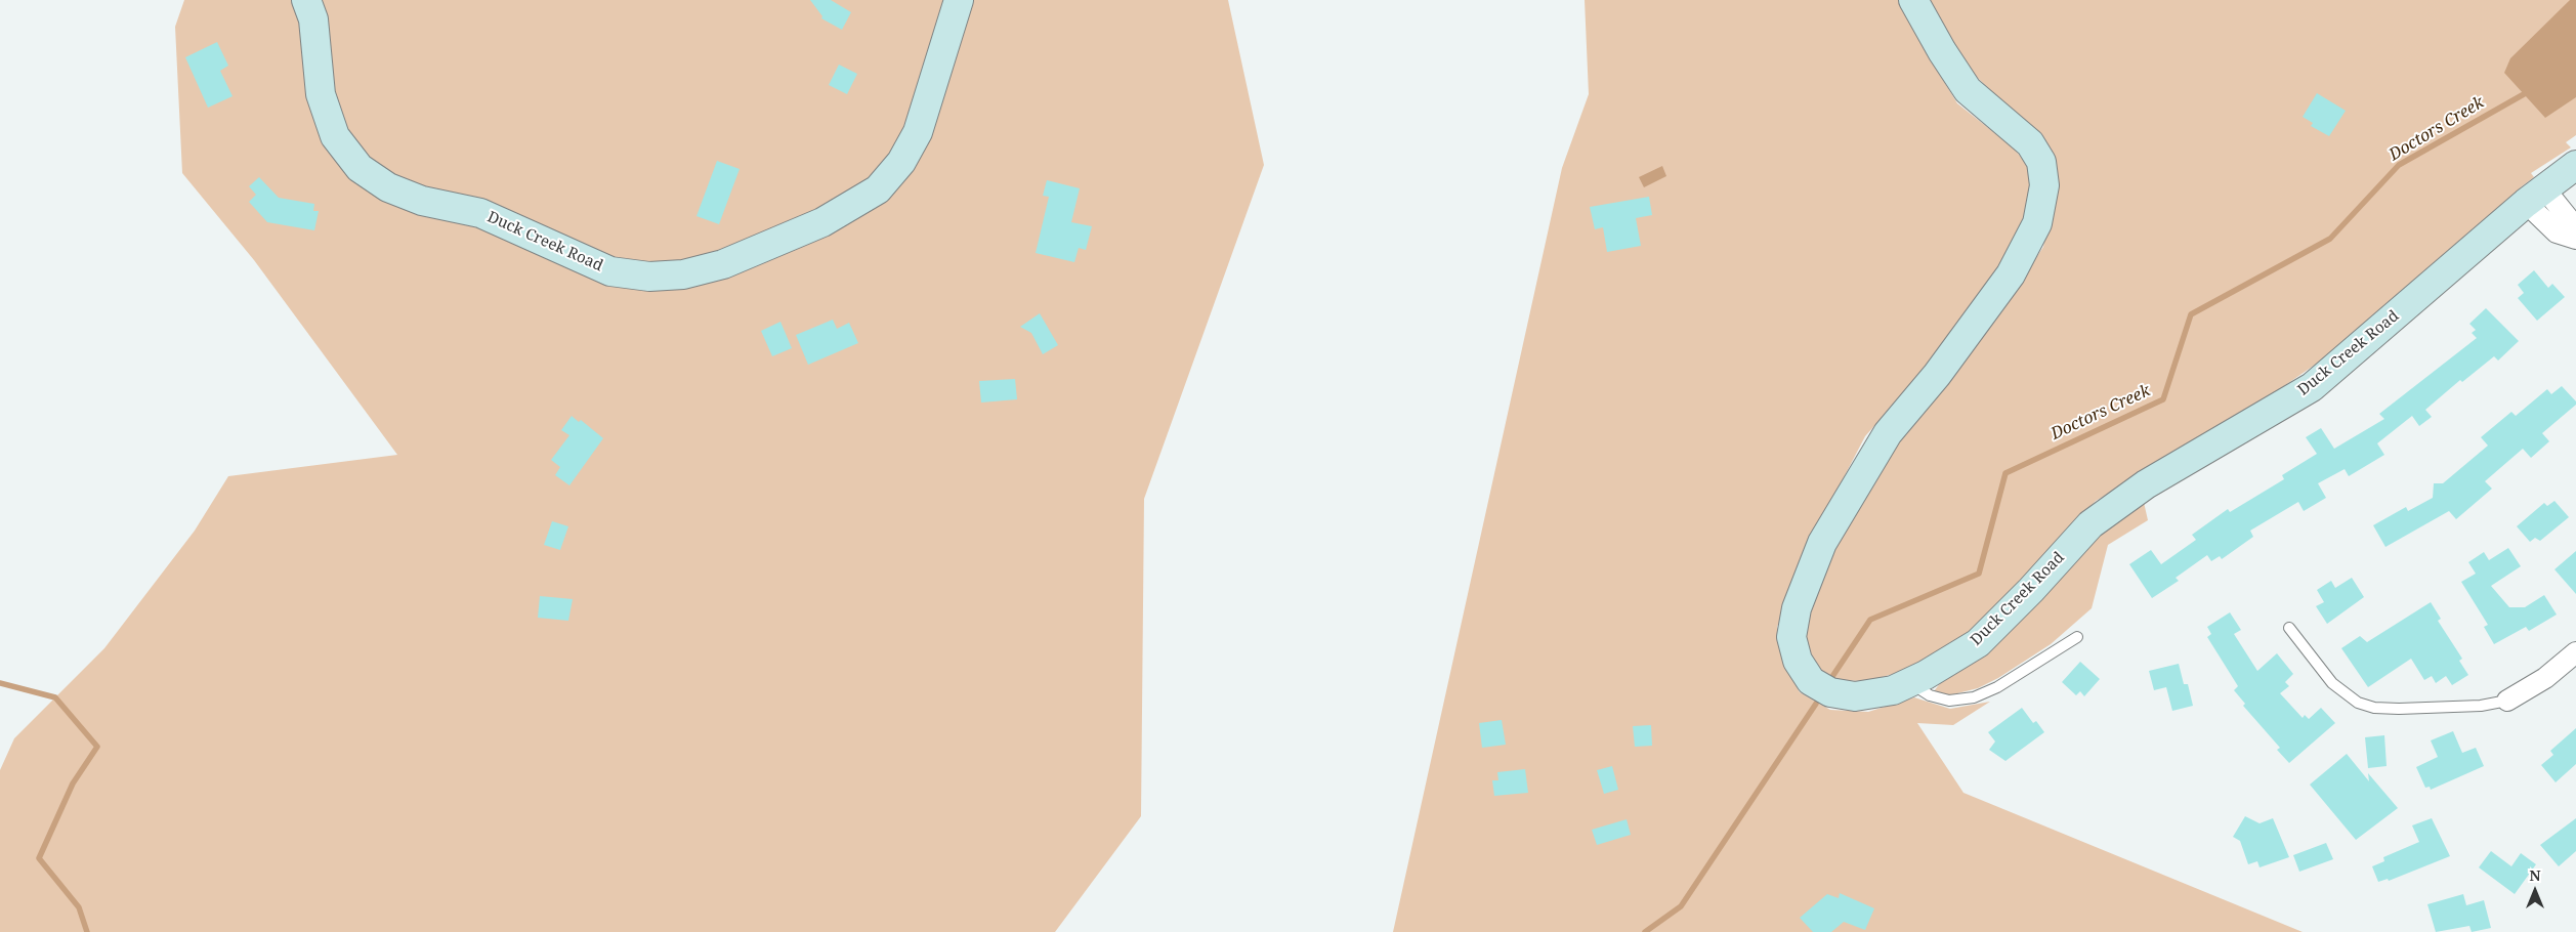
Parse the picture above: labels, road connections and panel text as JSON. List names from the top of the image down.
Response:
{
  "streets": {
    "street": ["Duck Creek Road"]
  },
  "water": ["Doctors Creek"],
  "north": "top"
}
